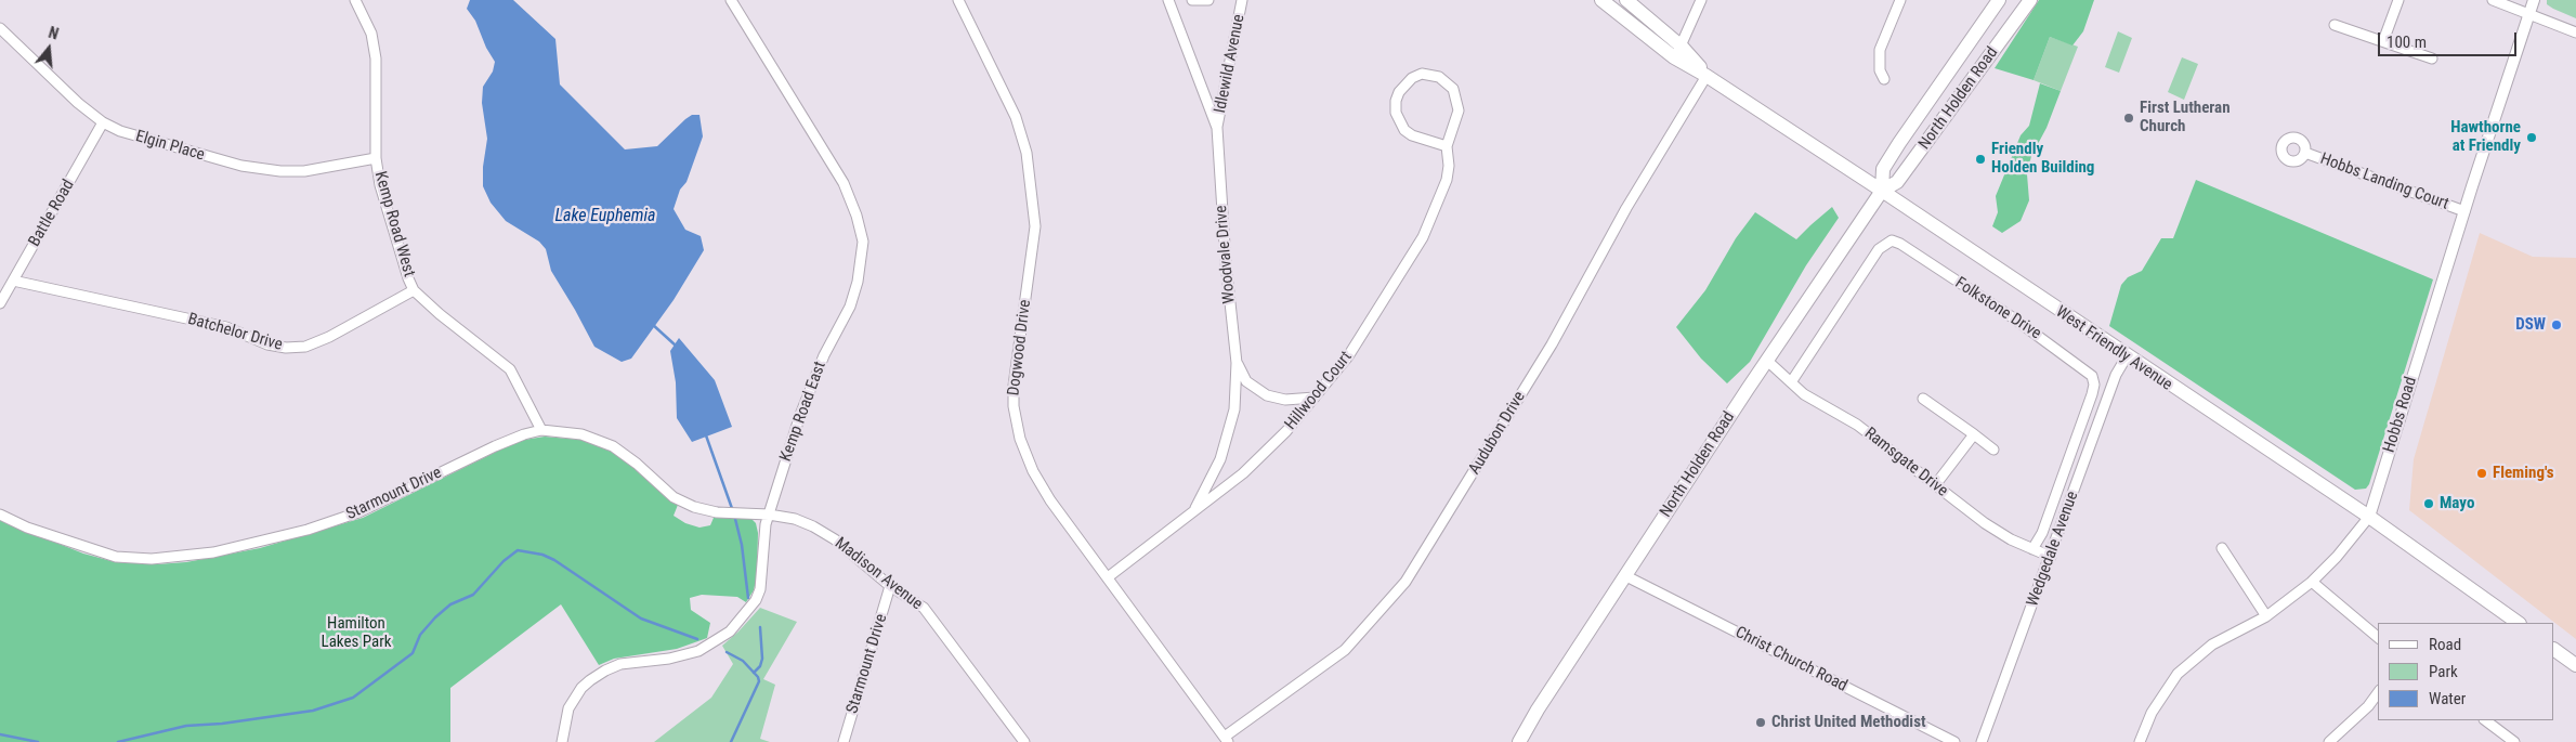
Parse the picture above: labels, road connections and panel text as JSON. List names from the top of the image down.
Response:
{
  "streets": {
    "main road": ["North Holden Road", "West Friendly Avenue"],
    "street": [
      "Idlewild Avenue",
      "Elgin Place",
      "Hobbs Landing Court",
      "Battle Road",
      "Kemp Road West",
      "Woodvale Drive",
      "Folkstone Drive",
      "Batchelor Drive",
      "Dogwood Drive",
      "Hillwood Court",
      "Kemp Road East",
      "Hobbs Road",
      "Audubon Drive",
      "Ramsgate Drive",
      "Starmount Drive",
      "Wedgedale Avenue",
      "Madison Avenue",
      "Christ Church Road"
    ]
  },
  "crossings": [
    ["Idlewild Avenue", "Woodvale Drive"],
    ["North Holden Road", "West Friendly Avenue"],
    ["North Holden Road", "Ramsgate Drive"],
    ["North Holden Road", "Christ Church Road"],
    ["Elgin Place", "Battle Road"],
    ["Elgin Place", "Kemp Road West"],
    ["Hobbs Landing Court", "Hobbs Road"],
    ["Battle Road", "Batchelor Drive"],
    ["Kemp Road West", "Batchelor Drive"],
    ["Kemp Road West", "Starmount Drive"],
    ["Woodvale Drive", "Hillwood Court"],
    ["Folkstone Drive", "Ramsgate Drive"],
    ["Dogwood Drive", "Hillwood Court"],
    ["Dogwood Drive", "Audubon Drive"],
    ["West Friendly Avenue", "Hobbs Road"],
    ["West Friendly Avenue", "Audubon Drive"],
    ["West Friendly Avenue", "Wedgedale Avenue"],
    ["Kemp Road East", "Starmount Drive"],
    ["Kemp Road East", "Madison Avenue"],
    ["Ramsgate Drive", "Wedgedale Avenue"],
    ["Starmount Drive", "Madison Avenue"]
  ],
  "water": ["Lake Euphemia"],
  "parks": ["Hamilton Lakes Park"],
  "places": [
    "First Lutheran Church",
    "Hawthorne at Friendly",
    "Friendly Holden Building",
    "DSW",
    "Fleming's",
    "Mayo",
    "Christ United Methodist"
  ],
  "legend": ["Road", "Park", "Water"],
  "scale_bar": "100 m",
  "north": "top"
}
